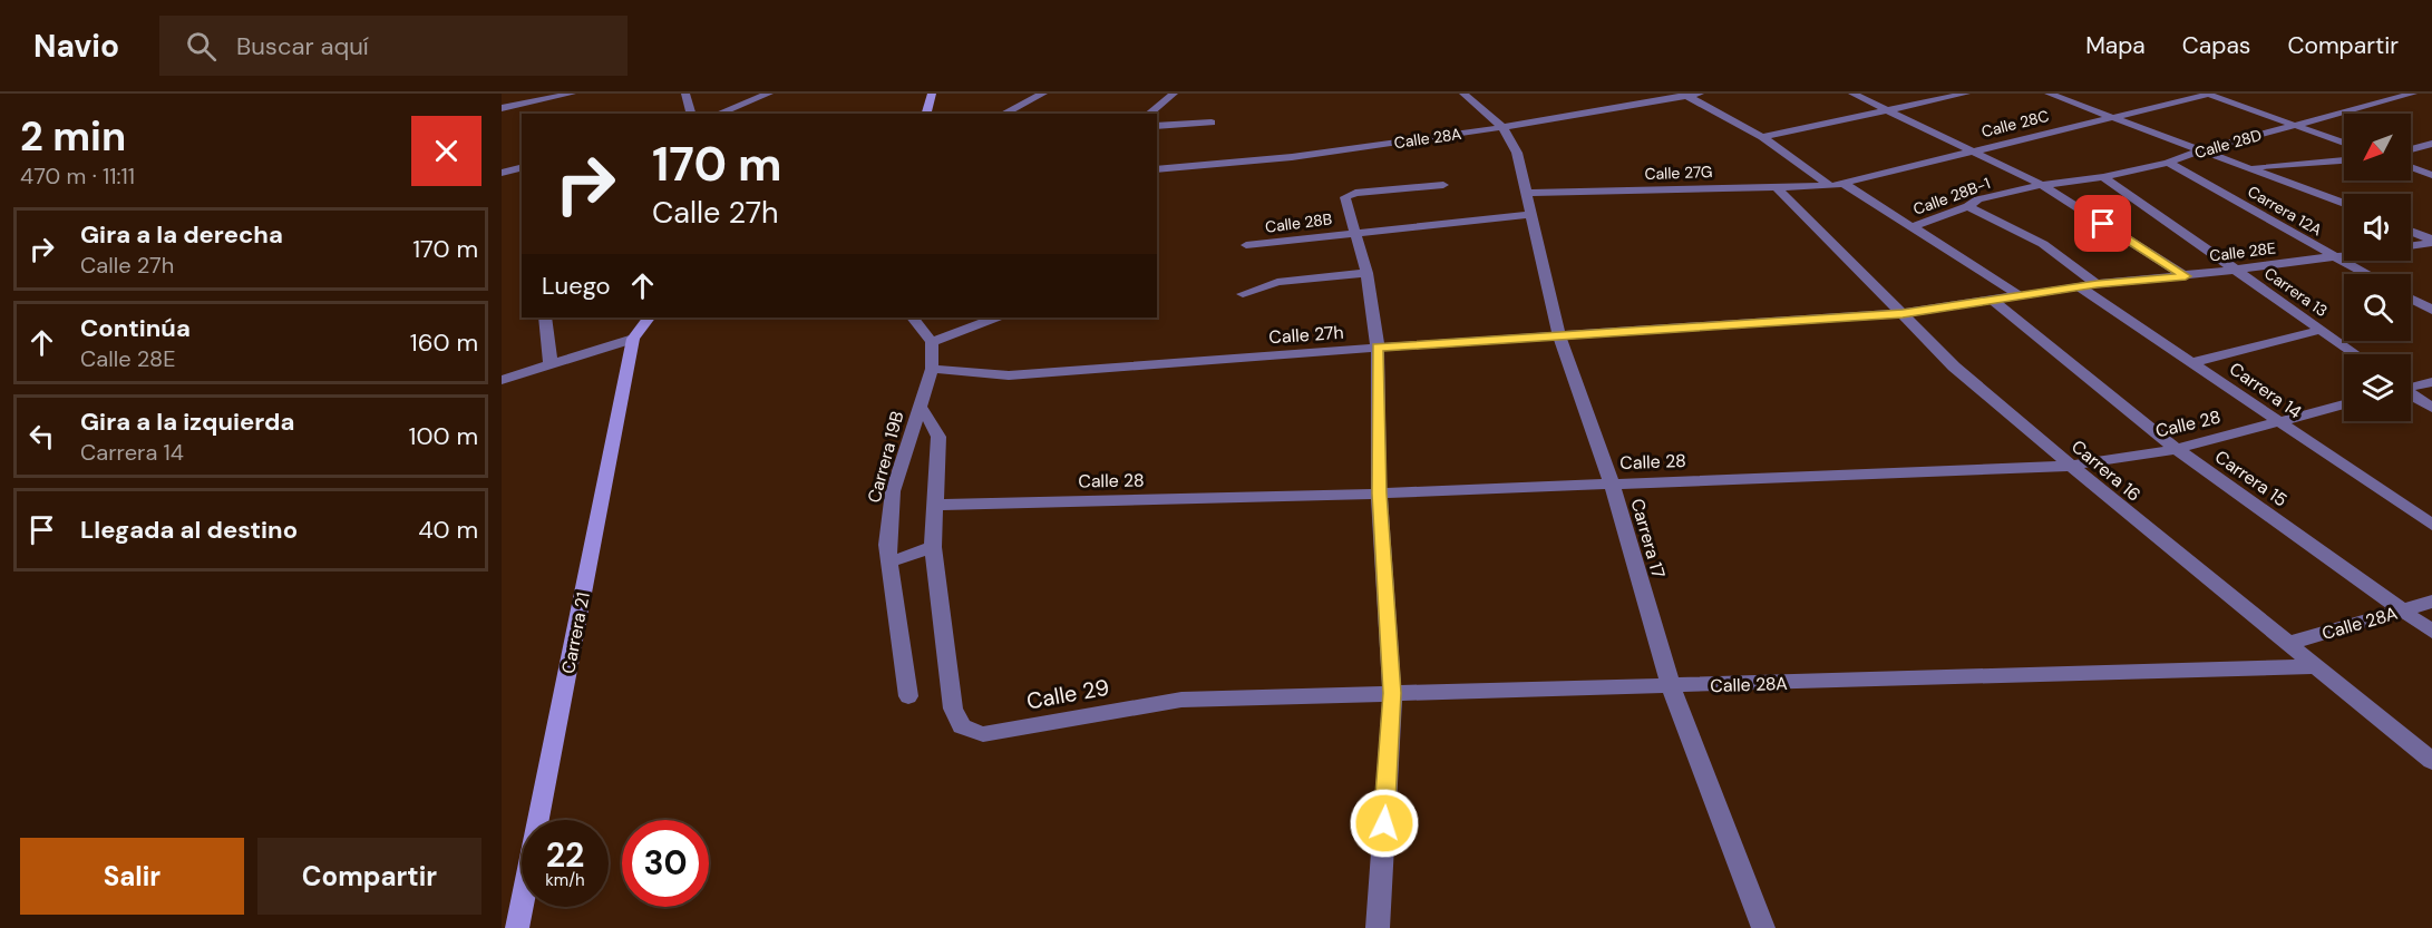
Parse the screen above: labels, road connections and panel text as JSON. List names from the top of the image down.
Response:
{
  "streets": {
    "street": [
      "Calle 28C",
      "Calle 28A",
      "Calle 28D",
      "Calle 27G",
      "Calle 28B-1",
      "Carrera 12A",
      "Calle 28B",
      "Calle 28E",
      "Carrera 13",
      "Calle 27h",
      "Carrera 14",
      "Calle 28",
      "Carrera 19B",
      "Carrera 16",
      "Carrera 15",
      "Carrera 17",
      "Carrera 21",
      "Calle 29"
    ]
  },
  "crossings": [
    ["Calle 28C", "Calle 27G"],
    ["Calle 28A", "Carrera 16"],
    ["Calle 28A", "Carrera 15"],
    ["Calle 28A", "Carrera 17"],
    ["Calle 28A", "Calle 29"],
    ["Calle 28D", "Calle 28B-1"],
    ["Calle 28D", "Carrera 12A"],
    ["Calle 28D", "Carrera 13"],
    ["Calle 27G", "Carrera 16"],
    ["Calle 27G", "Carrera 17"],
    ["Carrera 12A", "Calle 28E"],
    ["Calle 28E", "Carrera 13"],
    ["Calle 28E", "Calle 27h"],
    ["Calle 28E", "Carrera 14"],
    ["Calle 28E", "Carrera 16"],
    ["Calle 28E", "Carrera 15"],
    ["Calle 27h", "Carrera 19B"],
    ["Calle 27h", "Carrera 16"],
    ["Calle 27h", "Carrera 17"],
    ["Carrera 14", "Calle 28"],
    ["Calle 28", "Carrera 16"],
    ["Calle 28", "Carrera 15"],
    ["Calle 28", "Carrera 17"]
  ],
  "north": "bottom left",
  "page": {
    "header": "Navio",
    "search": "Buscar aquí",
    "nav": ["Mapa", "Capas", "Compartir"],
    "heading": ["2 min", "470 m · 11:11"],
    "turn": ["170 m", "Calle 27h"],
    "list": [
      {
        "name": "Gira a la derecha",
        "note": "Calle 27h",
        "value": "170 m"
      },
      {
        "name": "Continúa",
        "note": "Calle 28E",
        "value": "160 m"
      },
      {
        "name": "Gira a la izquierda",
        "note": "Carrera 14",
        "value": "100 m"
      },
      {
        "name": "Llegada al destino",
        "value": "40 m"
      }
    ],
    "then": "Luego",
    "speed": "22 km/h",
    "limit": "30",
    "buttons": ["Salir", "Compartir"]
  }
}
